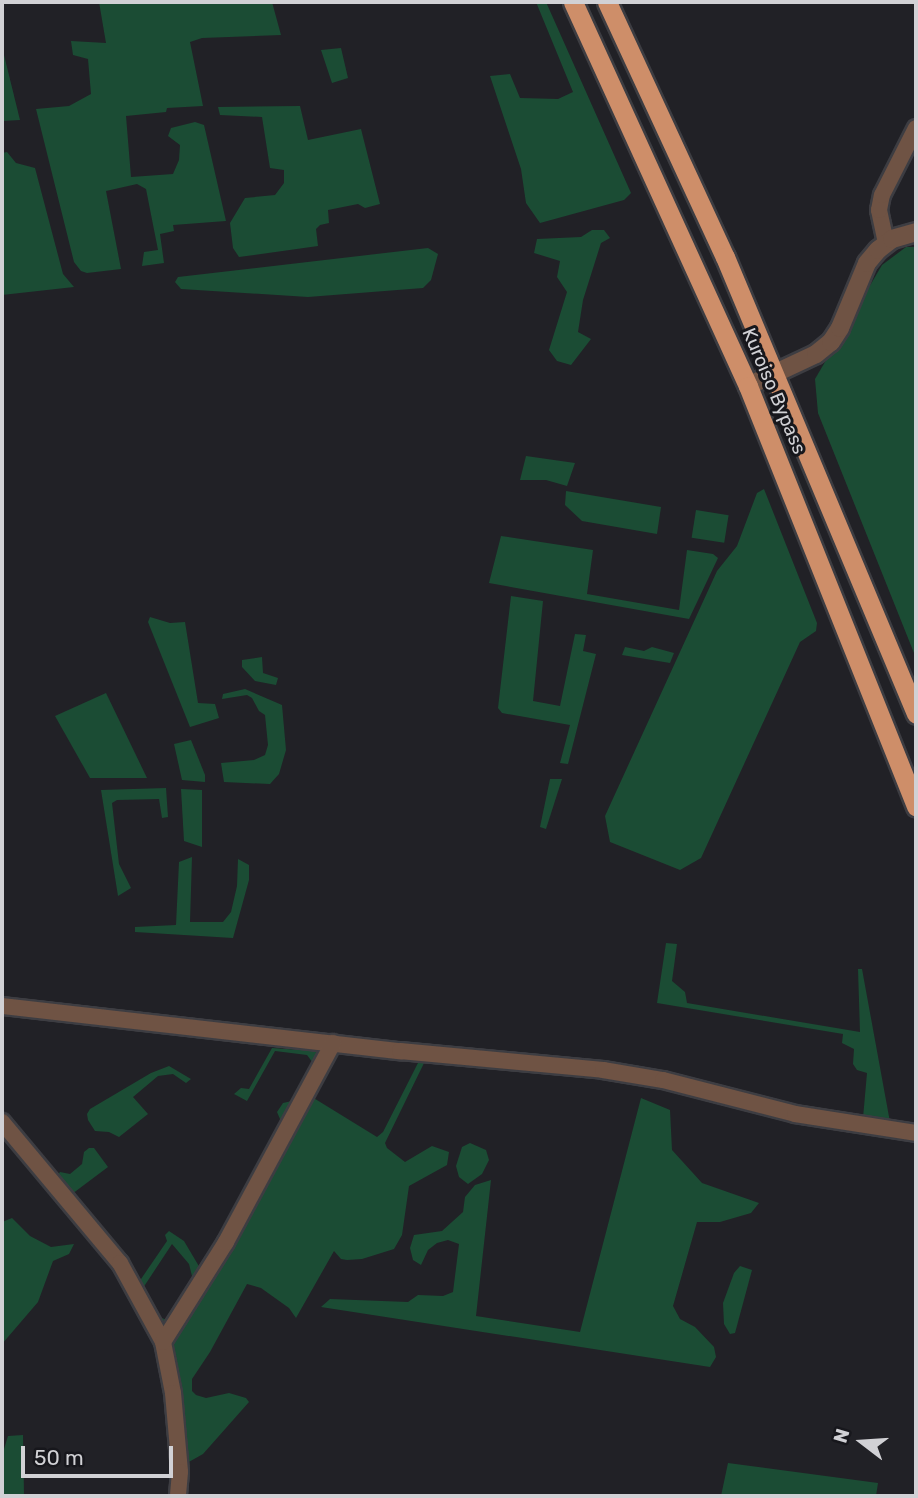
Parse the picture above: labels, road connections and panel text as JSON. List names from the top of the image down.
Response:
{
  "streets": {
    "highway": ["Kuroiso Bypass"]
  },
  "scale_bar": "50 m",
  "north": "left"
}
